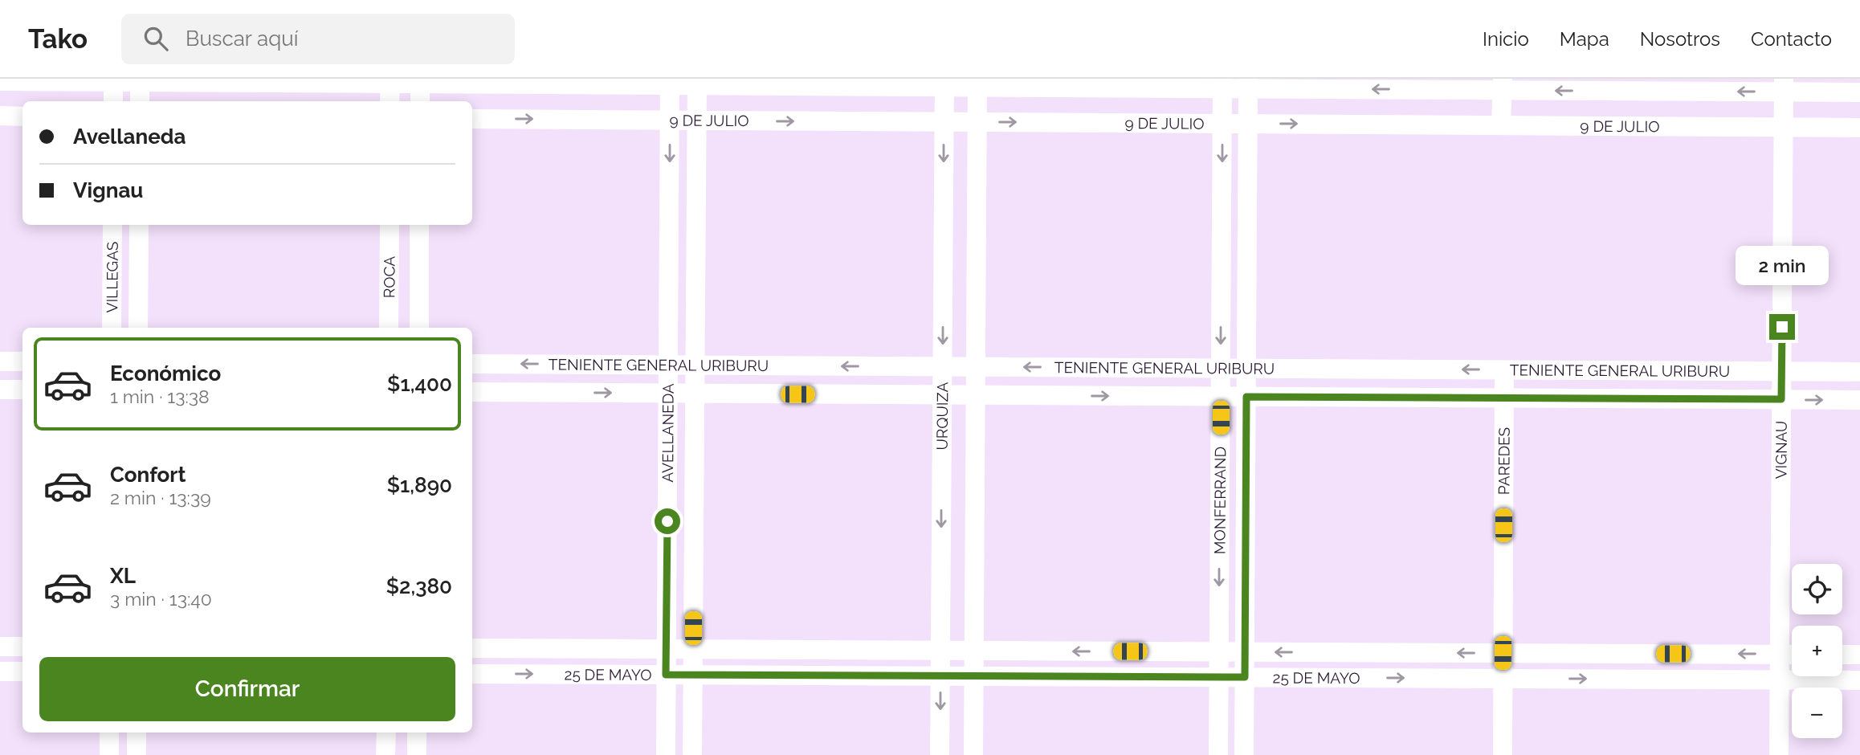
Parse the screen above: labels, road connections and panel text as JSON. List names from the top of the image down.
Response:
{
  "streets": {
    "street": [
      "9 DE JULIO",
      "VILLEGAS",
      "ROCA",
      "TENIENTE GENERAL URIBURU",
      "URQUIZA",
      "AVELLANEDA",
      "VIGNAU",
      "PAREDES",
      "MONFERRAND",
      "25 DE MAYO"
    ]
  },
  "crossings": [
    ["9 DE JULIO", "URQUIZA"],
    ["9 DE JULIO", "AVELLANEDA"],
    ["9 DE JULIO", "VIGNAU"],
    ["9 DE JULIO", "MONFERRAND"],
    ["TENIENTE GENERAL URIBURU", "URQUIZA"],
    ["TENIENTE GENERAL URIBURU", "AVELLANEDA"],
    ["TENIENTE GENERAL URIBURU", "VIGNAU"],
    ["TENIENTE GENERAL URIBURU", "PAREDES"],
    ["TENIENTE GENERAL URIBURU", "MONFERRAND"],
    ["URQUIZA", "25 DE MAYO"],
    ["AVELLANEDA", "25 DE MAYO"],
    ["VIGNAU", "25 DE MAYO"],
    ["PAREDES", "25 DE MAYO"],
    ["MONFERRAND", "25 DE MAYO"]
  ],
  "page": {
    "header": "Tako",
    "search": "Buscar aquí",
    "nav": [
      "Inicio",
      "Mapa",
      "Nosotros",
      "Contacto"
    ],
    "banner": ["Avellaneda", "Vignau"],
    "bubble": "2 min",
    "list": [
      {
        "name": "Económico",
        "note": "1 min · 13:38",
        "value": "$1,400"
      },
      {
        "name": "Confort",
        "note": "2 min · 13:39",
        "value": "$1,890"
      },
      {
        "name": "XL",
        "note": "3 min · 13:40",
        "value": "$2,380"
      }
    ],
    "map_buttons": ["+", "−"],
    "buttons": "Confirmar"
  }
}
